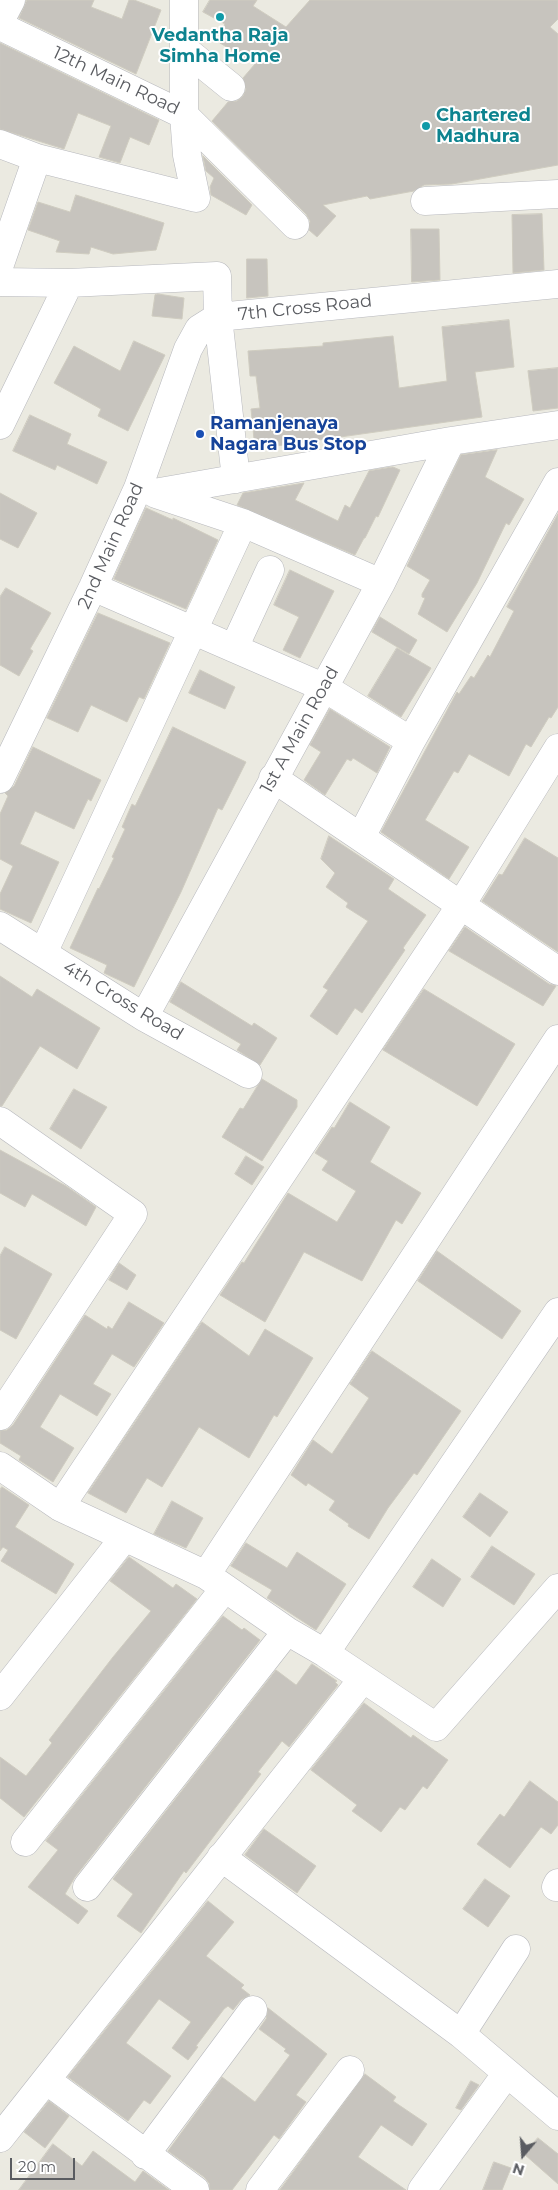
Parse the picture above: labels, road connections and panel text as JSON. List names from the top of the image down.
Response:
{
  "streets": {
    "street": [
      "12th Main Road",
      "7th Cross Road",
      "2nd Main Road",
      "1st A Main Road",
      "4th Cross Road"
    ]
  },
  "crossings": [
    ["7th Cross Road", "2nd Main Road"],
    ["1st A Main Road", "4th Cross Road"]
  ],
  "places": ["Vedantha Raja Simha Home", "Chartered Madhura", "Ramanjenaya Nagara Bus Stop"],
  "scale_bar": "20 m",
  "north": "bottom"
}
